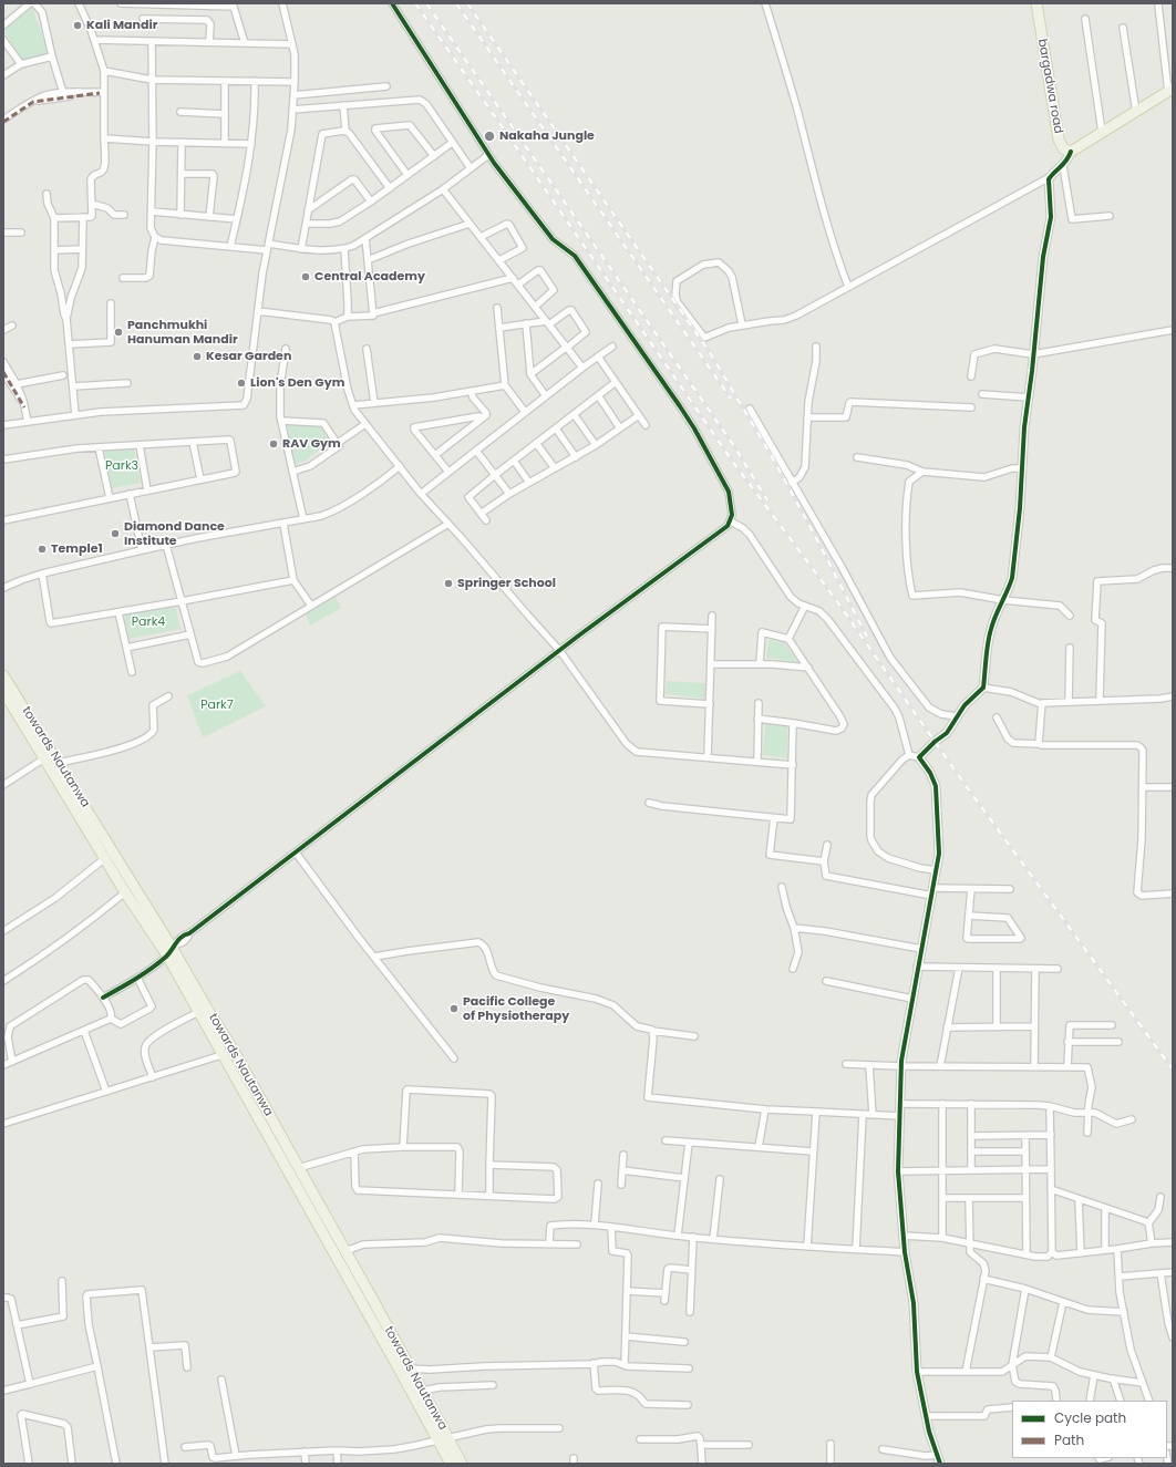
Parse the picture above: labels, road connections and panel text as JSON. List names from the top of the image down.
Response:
{
  "streets": {
    "main road": ["bargadwa road", "towards Nautanwa"]
  },
  "parks": ["Park3", "Park4", "Park7"],
  "places": [
    "Kali Mandir",
    "Nakaha Jungle",
    "Central Academy",
    "Panchmukhi Hanuman Mandir",
    "Kesar Garden",
    "Lion's Den Gym",
    "RAV Gym",
    "Diamond Dance Institute",
    "Temple1",
    "Springer School",
    "Pacific College of Physiotherapy"
  ],
  "legend": ["Cycle path", "Path"]
}
